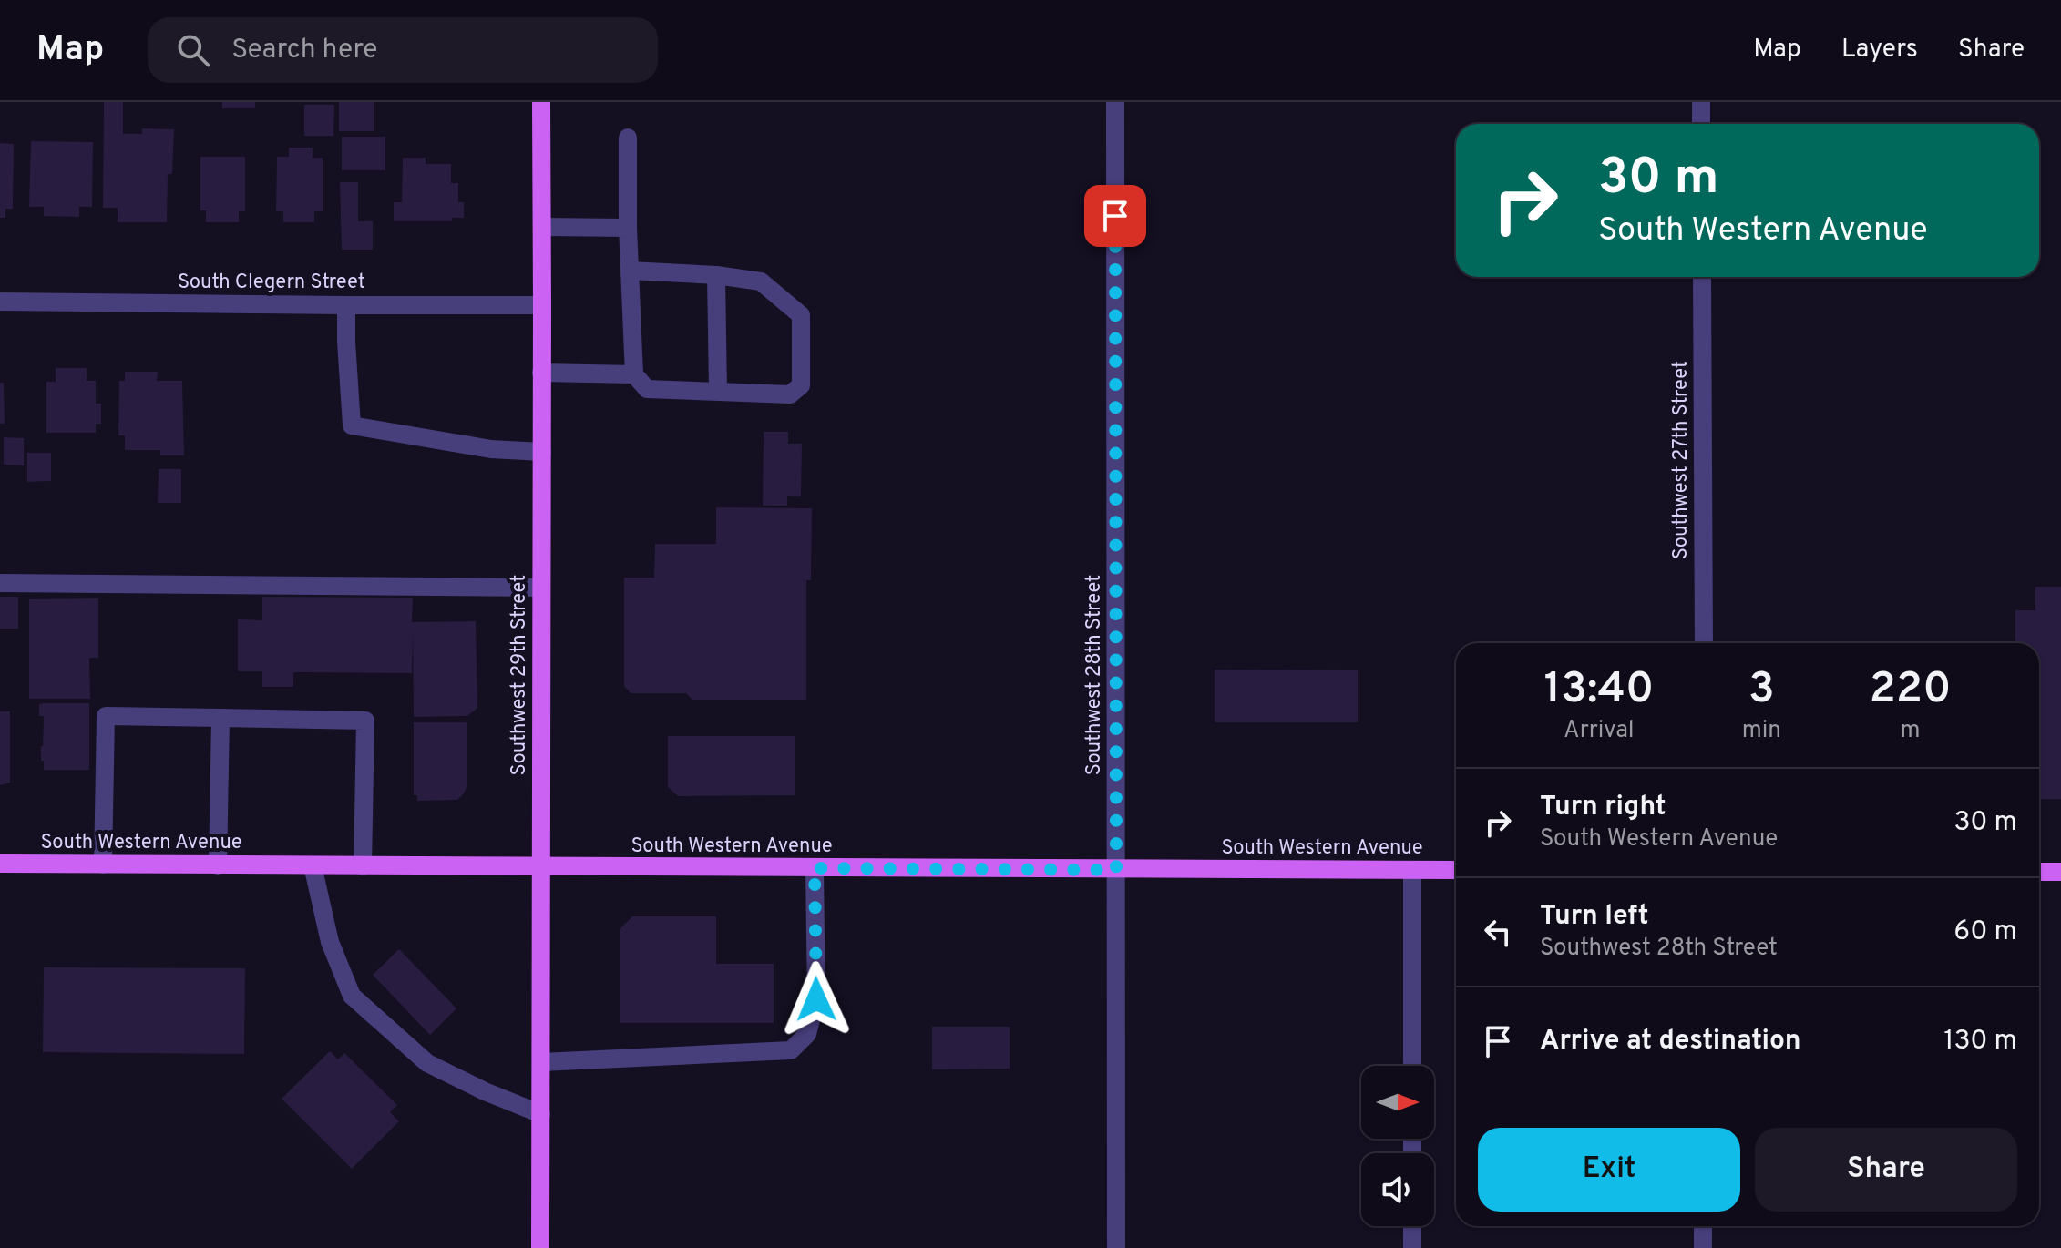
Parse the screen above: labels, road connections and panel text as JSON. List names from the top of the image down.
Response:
{
  "streets": {
    "main road": ["Southwest 29th Street", "South Western Avenue"],
    "street": ["South Clegern Street", "Southwest 27th Street", "Southwest 28th Street"]
  },
  "crossings": [
    ["South Clegern Street", "Southwest 29th Street"],
    ["Southwest 29th Street", "South Western Avenue"],
    ["Southwest 28th Street", "South Western Avenue"]
  ],
  "north": "right",
  "page": {
    "header": "Map",
    "search": "Search here",
    "nav": ["Map", "Layers", "Share"],
    "turn": ["30 m", "South Western Avenue"],
    "eta": [
      "13:40",
      "Arrival",
      "3",
      "min",
      "220",
      "m"
    ],
    "list": [
      {
        "name": "Turn right",
        "note": "South Western Avenue",
        "value": "30 m"
      },
      {
        "name": "Turn left",
        "note": "Southwest 28th Street",
        "value": "60 m"
      },
      {
        "name": "Arrive at destination",
        "value": "130 m"
      }
    ],
    "buttons": ["Exit", "Share"]
  }
}
